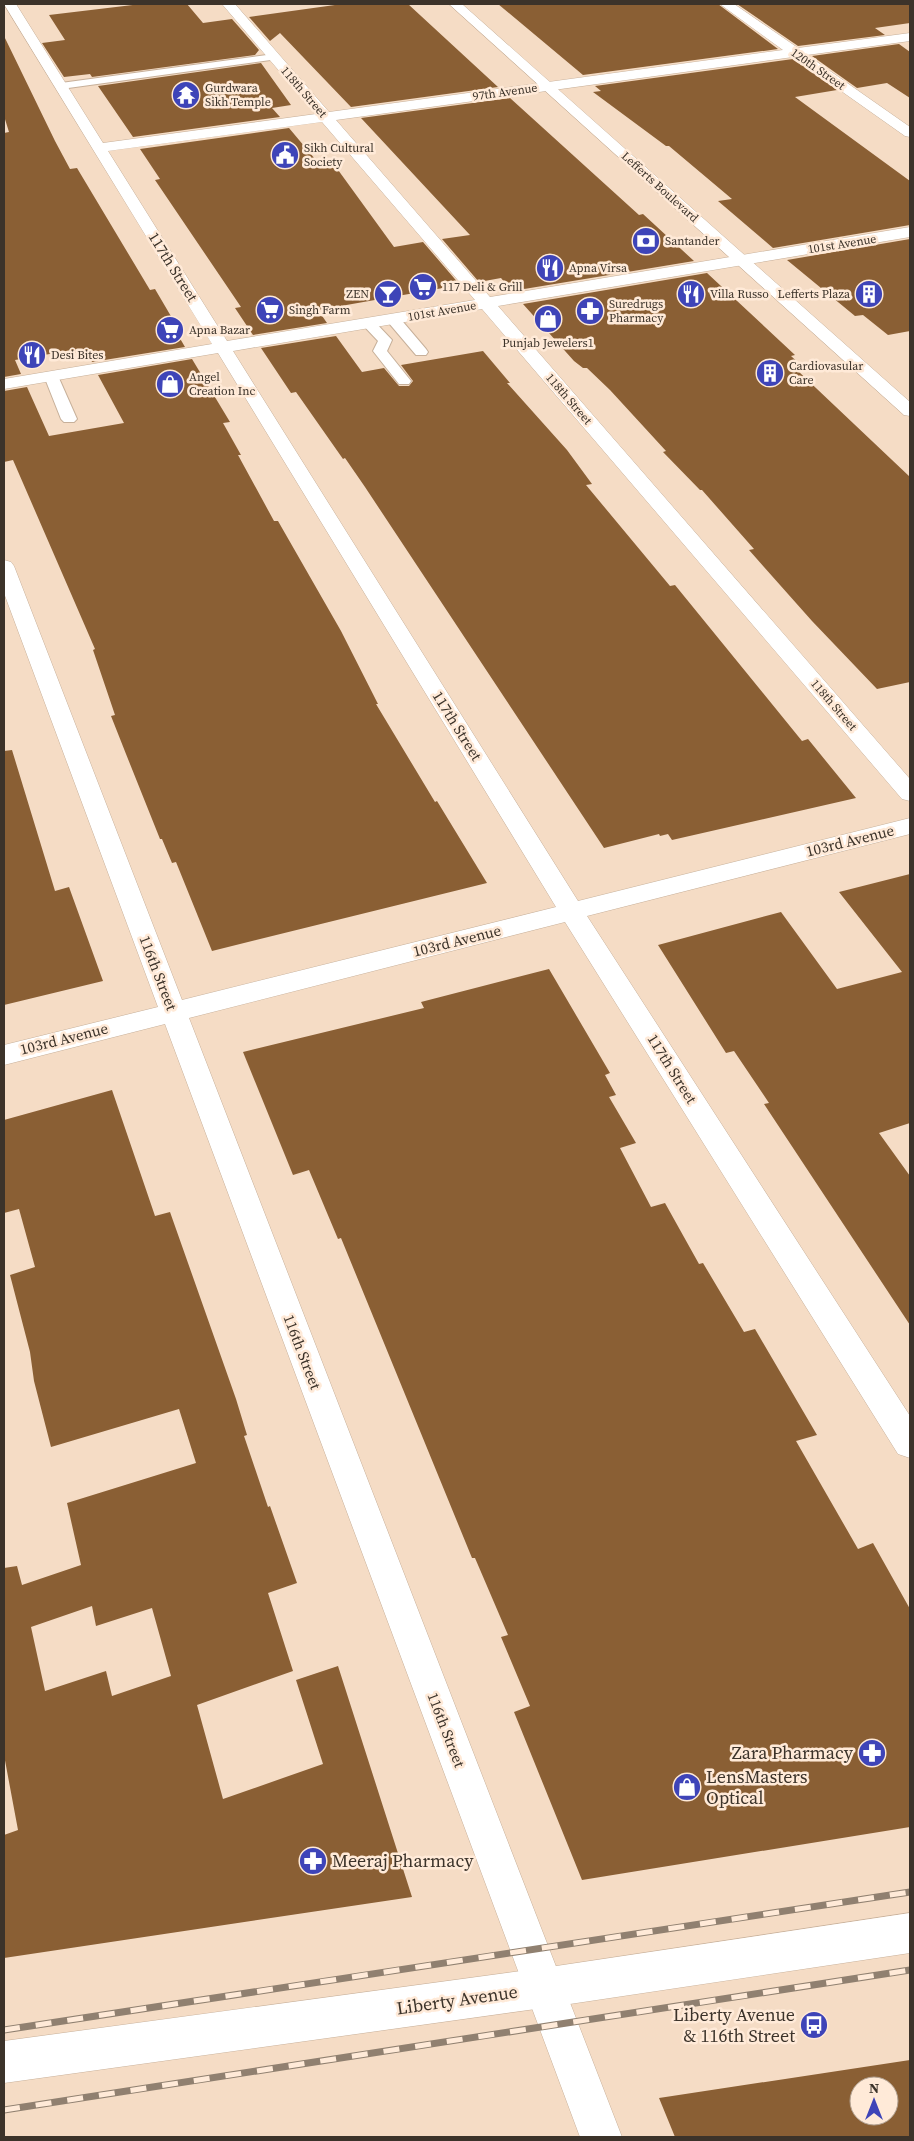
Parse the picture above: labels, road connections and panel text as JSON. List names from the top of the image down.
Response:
{
  "streets": {
    "street": [
      "120th Street",
      "118th Street",
      "97th Avenue",
      "Lefferts Boulevard",
      "101st Avenue",
      "117th Street",
      "103rd Avenue",
      "116th Street",
      "Liberty Avenue"
    ]
  },
  "crossings": [
    ["120th Street", "97th Avenue"],
    ["118th Street", "97th Avenue"],
    ["118th Street", "101st Avenue"],
    ["97th Avenue", "Lefferts Boulevard"],
    ["97th Avenue", "117th Street"],
    ["Lefferts Boulevard", "101st Avenue"],
    ["101st Avenue", "117th Street"],
    ["117th Street", "103rd Avenue"],
    ["103rd Avenue", "116th Street"],
    ["116th Street", "Liberty Avenue"]
  ],
  "places": {
    "temple": ["Gurdwara Sikh Temple"],
    "public building": ["Sikh Cultural Society"],
    "bank": ["Santander"],
    "restaurant": ["Apna Virsa", "Villa Russo", "Desi Bites"],
    "supermarket": ["117 Deli & Grill", "Singh Farm", "Apna Bazar"],
    "bar": ["ZEN"],
    "building": ["Lefferts Plaza", "Cardiovasular Care"],
    "pharmacy": ["Suredrugs Pharmacy", "Zara Pharmacy", "Meeraj Pharmacy"],
    "shop": ["Punjab Jewelers1", "Angel Creation Inc", "LensMasters Optical"],
    "bus stop": ["Liberty Avenue & 116th Street"]
  },
  "north": "top"
}
